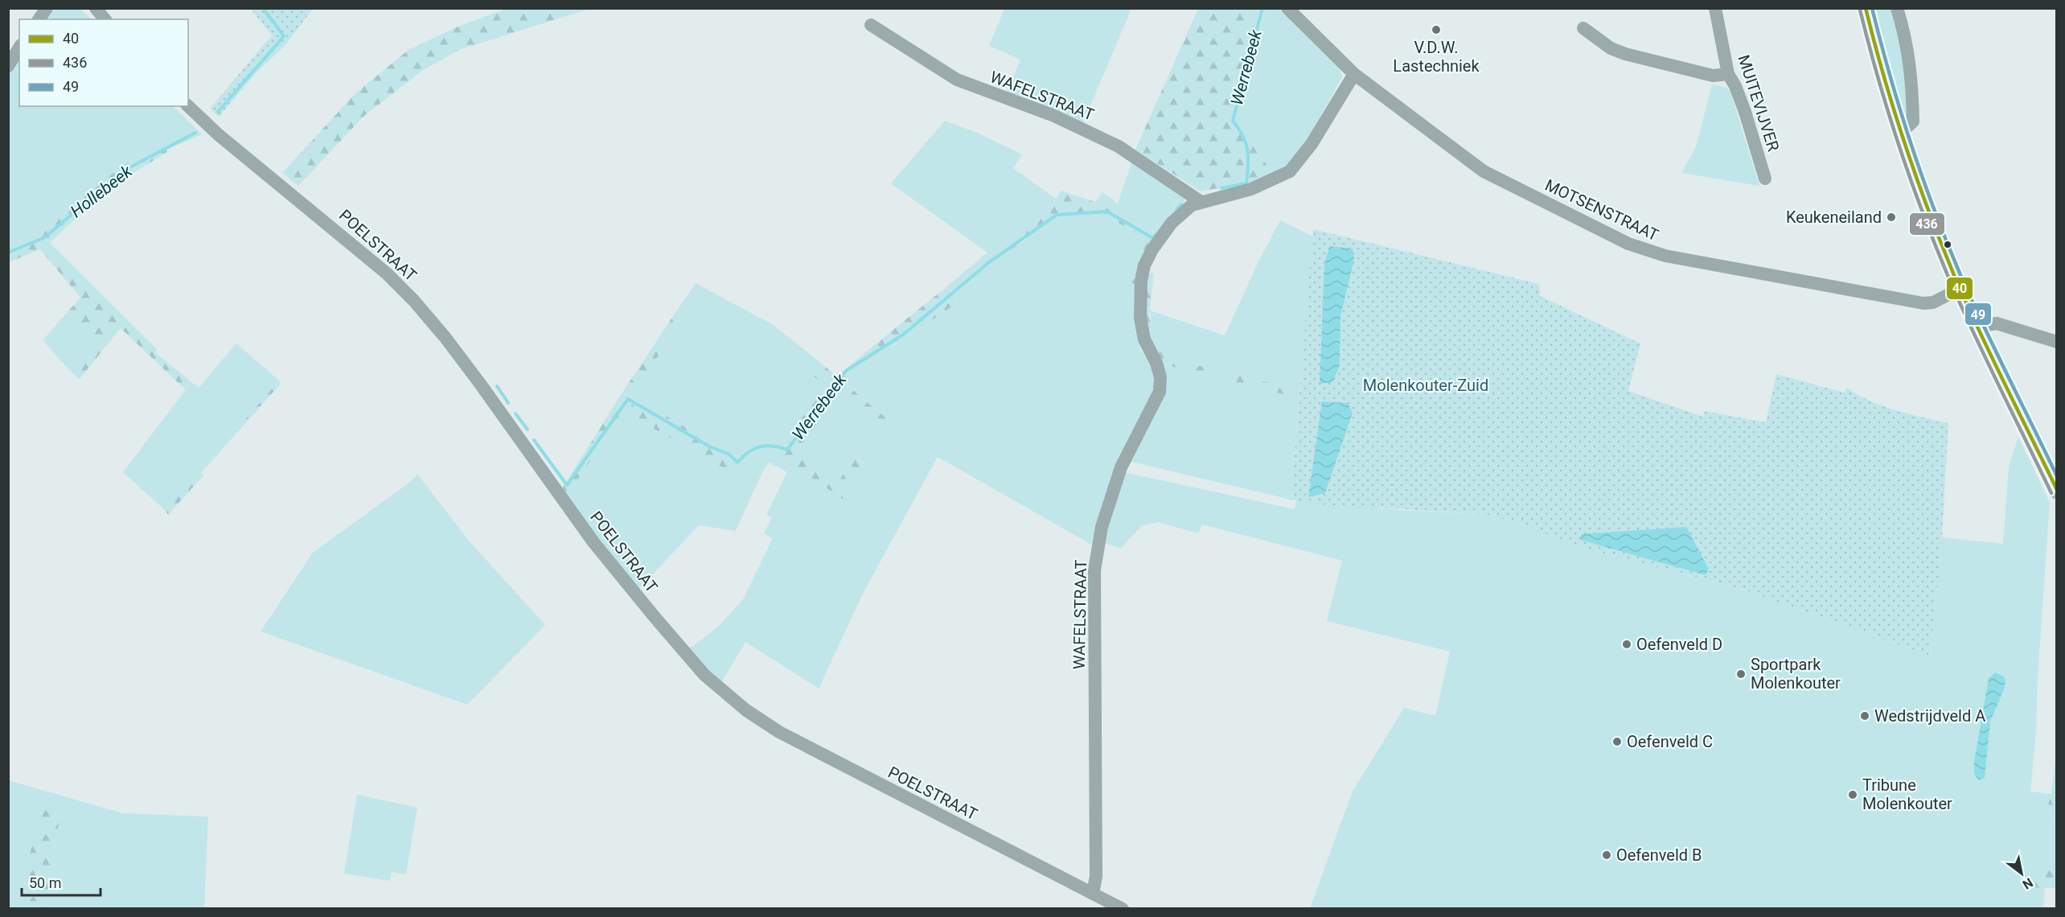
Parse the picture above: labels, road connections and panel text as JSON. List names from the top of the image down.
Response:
{
  "streets": {
    "street": [
      "WAFELSTRAAT",
      "MUITEVIJVER",
      "MOTSENSTRAAT",
      "POELSTRAAT"
    ]
  },
  "crossings": [
    ["WAFELSTRAAT", "MOTSENSTRAAT"],
    ["WAFELSTRAAT", "POELSTRAAT"]
  ],
  "water": ["Werrebeek", "Hollebeek"],
  "parks": ["Molenkouter-Zuid"],
  "places": [
    "V.D.W. Lastechniek",
    "Keukeneiland",
    "Oefenveld D",
    "Sportpark Molenkouter",
    "Wedstrijdveld A",
    "Oefenveld C",
    "Tribune Molenkouter",
    "Oefenveld B"
  ],
  "lines": ["transit line 40", "transit line 49", "transit line 436"],
  "legend": ["40", "436", "49"],
  "scale_bar": "50 m",
  "north": "bottom right"
}
